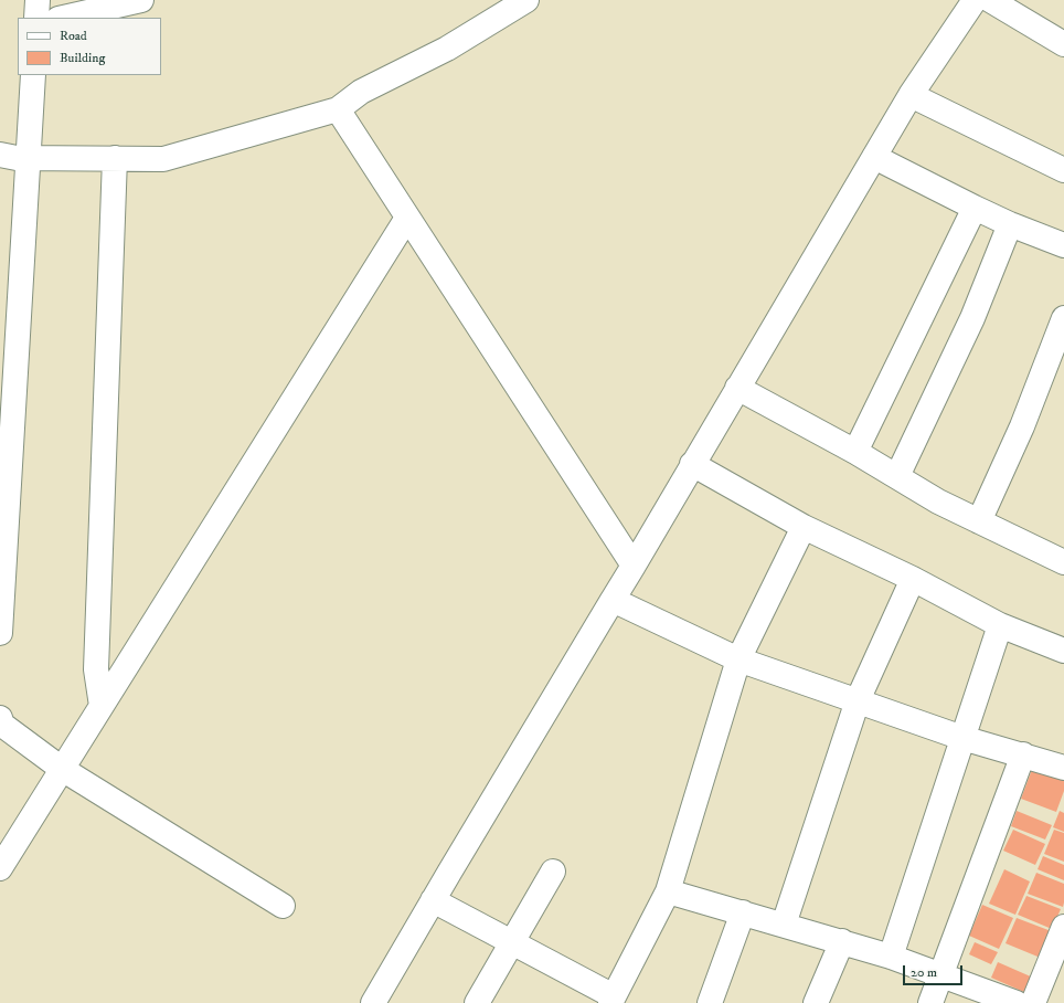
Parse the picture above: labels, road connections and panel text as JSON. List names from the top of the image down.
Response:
{
  "legend": ["Road", "Building"],
  "scale_bar": "20 m"
}
